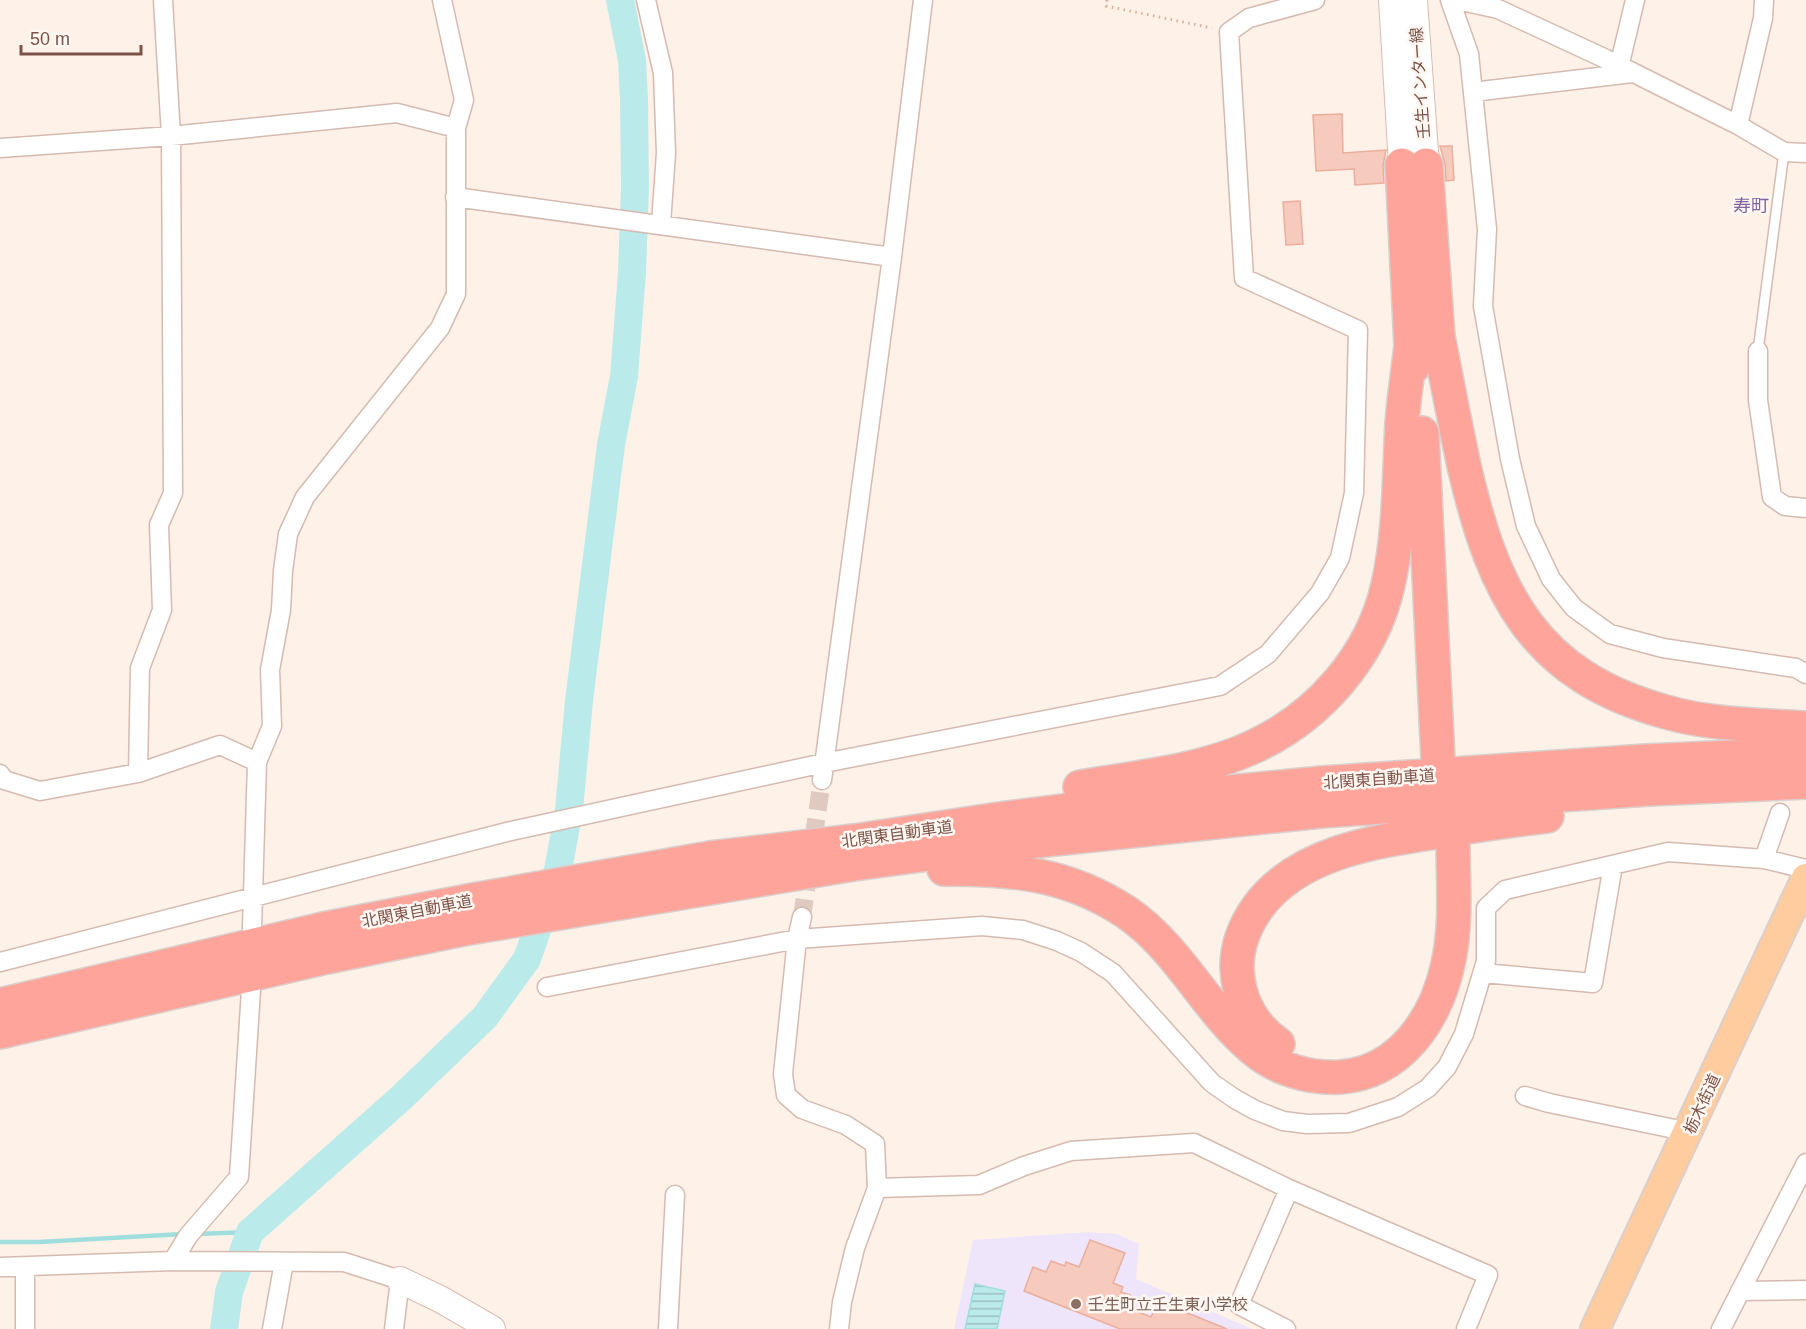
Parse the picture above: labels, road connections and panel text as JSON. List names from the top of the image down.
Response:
{
  "streets": {
    "highway": ["北関東自動車道"],
    "main road": ["壬生インター線", "栃木街道"]
  },
  "districts": ["寿町"],
  "places": ["壬生町立壬生東小学校"],
  "scale_bar": "50 m"
}
